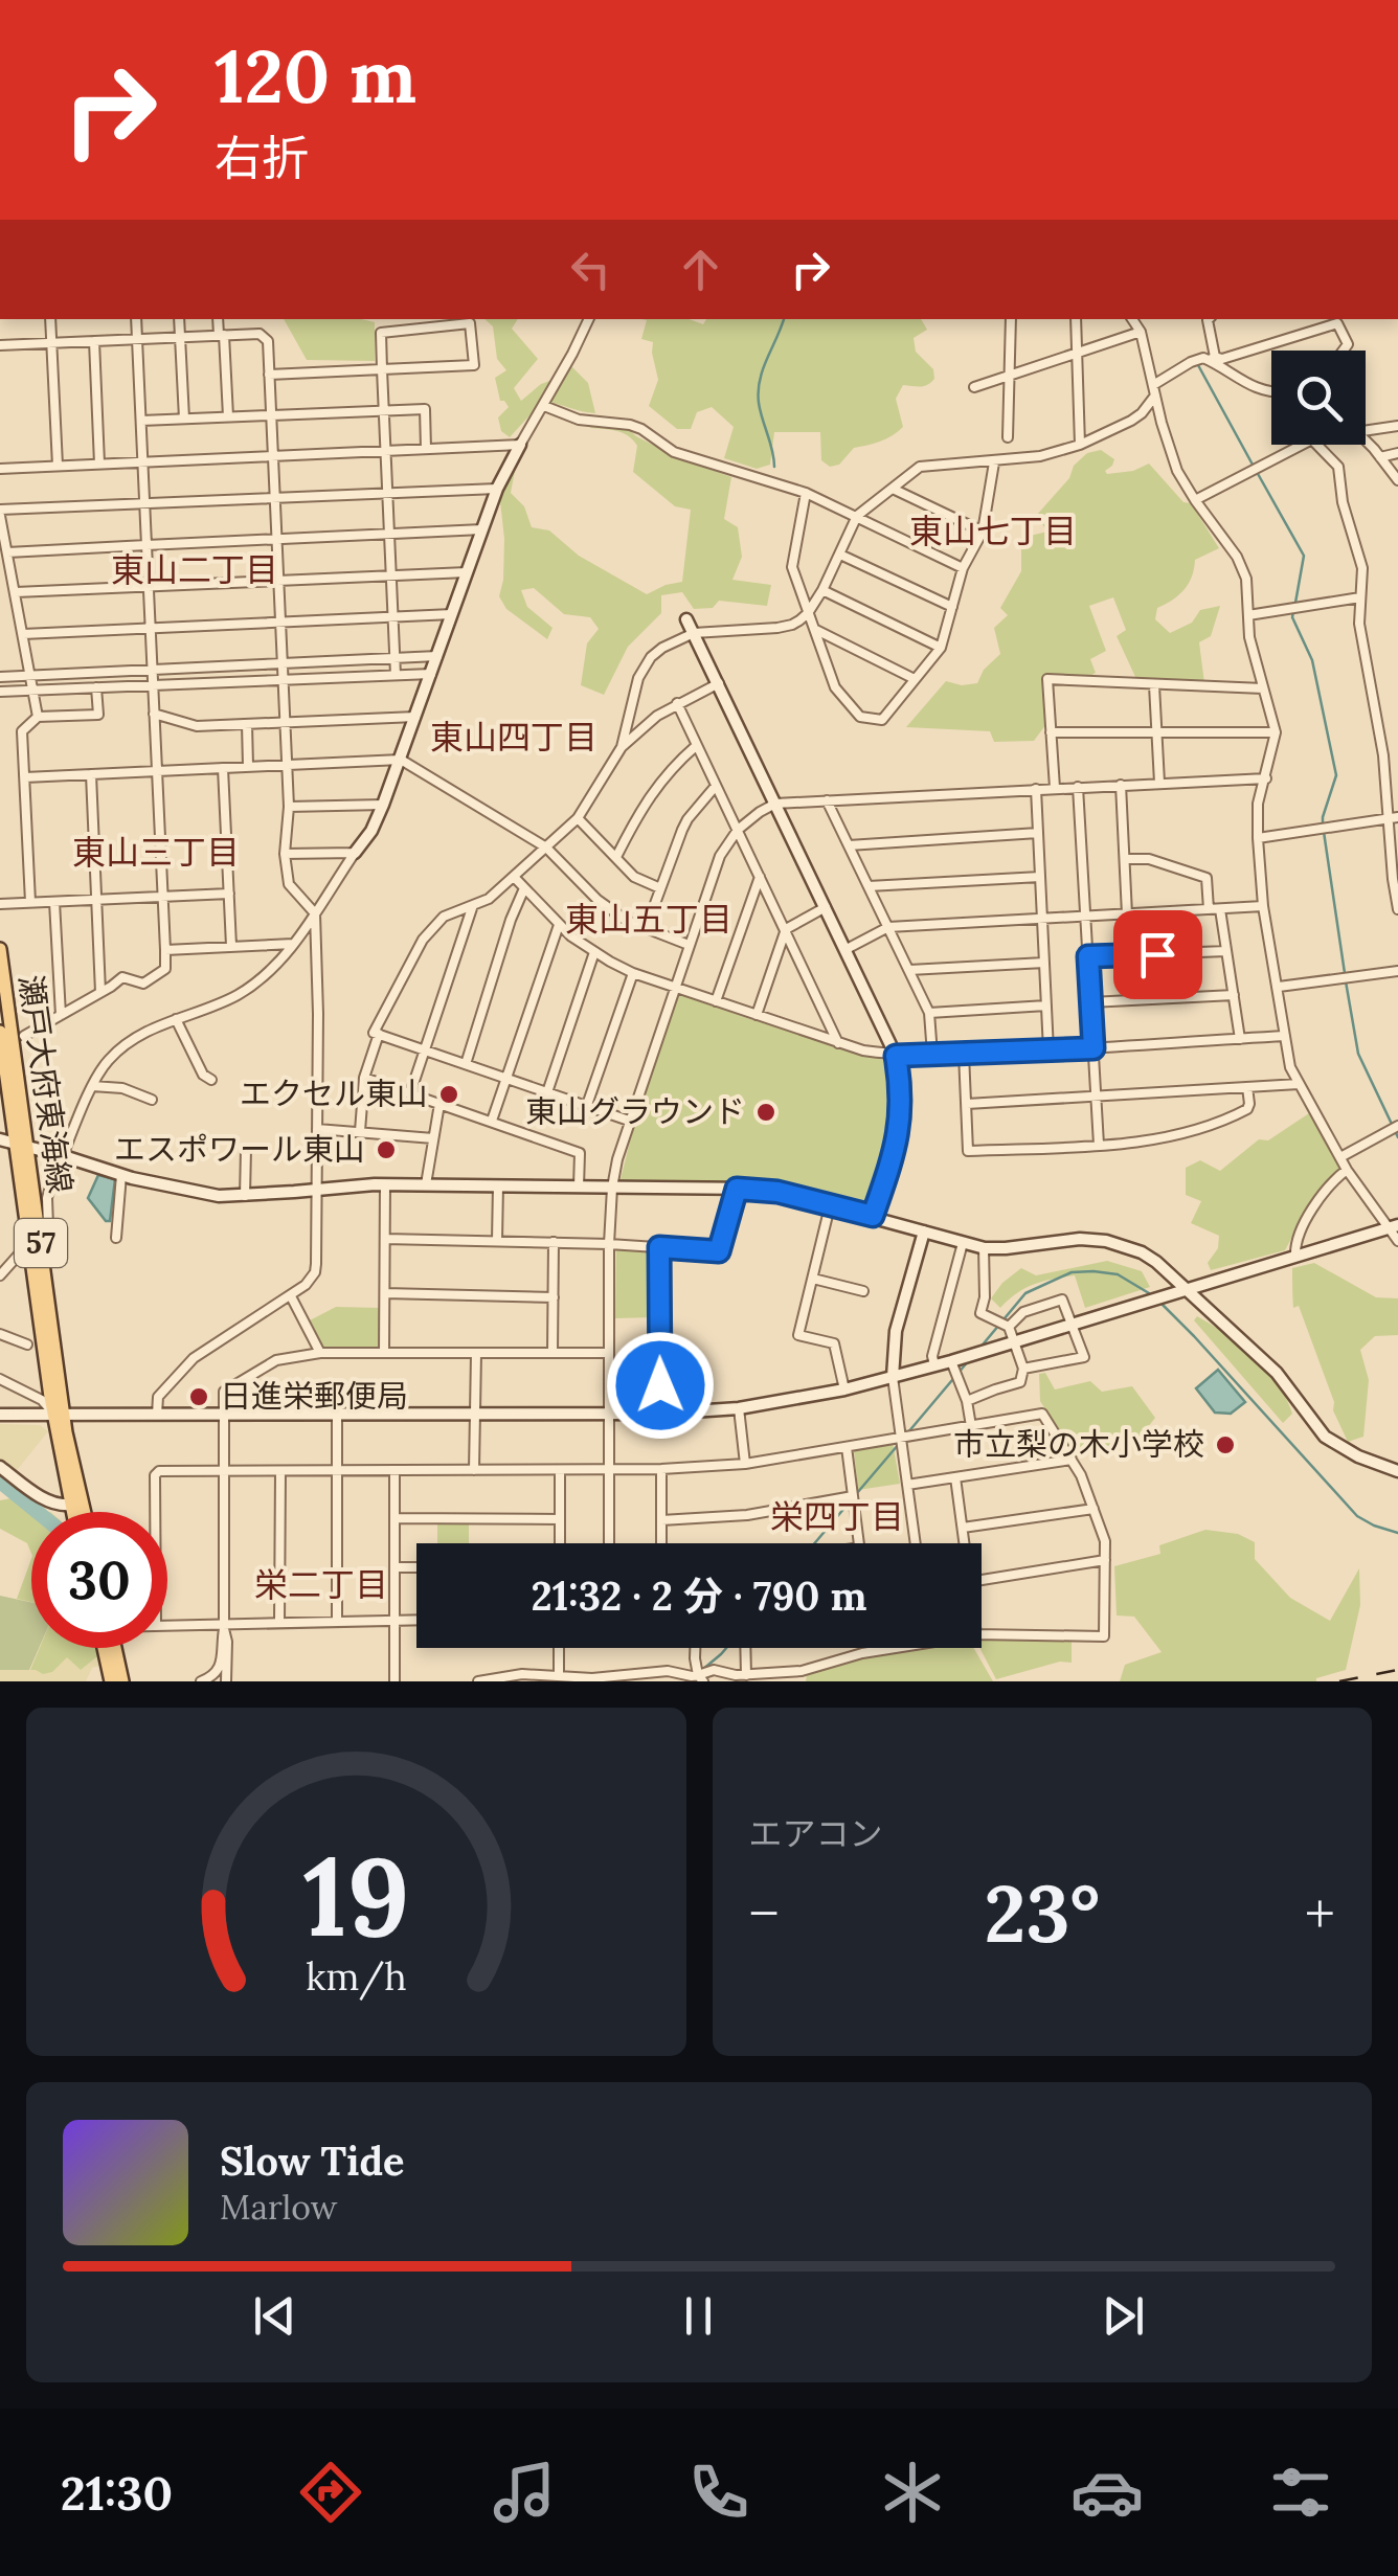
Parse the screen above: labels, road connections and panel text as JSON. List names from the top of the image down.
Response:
{
  "streets": {
    "main road": ["瀬戸大府東海線", "57"]
  },
  "districts": [
    "東山七丁目",
    "東山二丁目",
    "東山四丁目",
    "東山三丁目",
    "東山五丁目",
    "栄四丁目",
    "栄二丁目"
  ],
  "places": [
    "エクセル東山",
    "東山グラウンド",
    "エスポワール東山",
    "日進栄郵便局",
    "市立梨の木小学校"
  ],
  "page": {
    "turn": ["120 m", "右折"],
    "limit": "30",
    "trip": "21:32 · 2 分 · 790 m",
    "tile": "エアコン",
    "heat": ["−", "23°", "+"],
    "song": ["Slow Tide", "Marlow"],
    "tabs": "21:30",
    "gauge": ["19", "km/h"]
  }
}
